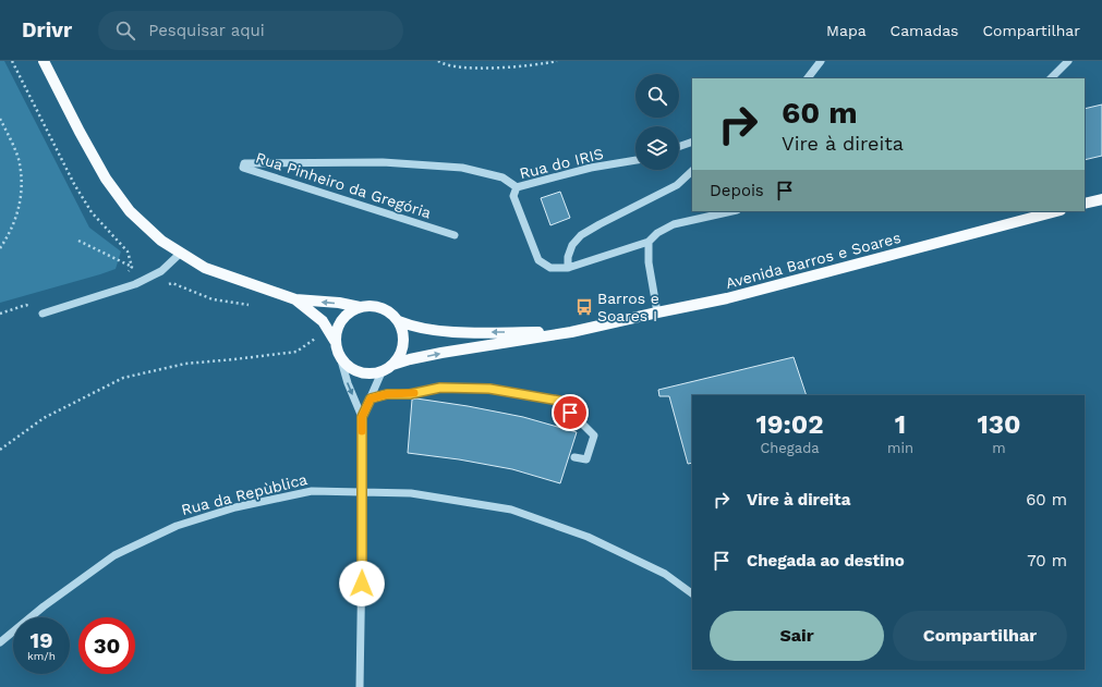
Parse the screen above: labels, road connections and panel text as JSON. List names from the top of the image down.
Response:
{
  "streets": {
    "main road": ["Avenida Barros e Soares"],
    "street": ["Rua do IRIS", "Rua Pinheiro da Gregória", "Rua da Repùblica"]
  },
  "crossings": [
    ["Rua do IRIS", "Rua Pinheiro da Gregória"]
  ],
  "places": {
    "bus stop": ["Barros e Soares I"]
  },
  "page": {
    "header": "Drivr",
    "search": "Pesquisar aqui",
    "nav": ["Mapa", "Camadas", "Compartilhar"],
    "turn": ["60 m", "Vire à direita"],
    "then": "Depois",
    "eta": [
      "19:02",
      "Chegada",
      "1",
      "min",
      "130",
      "m"
    ],
    "list": [
      {
        "name": "Vire à direita",
        "value": "60 m"
      },
      {
        "name": "Chegada ao destino",
        "value": "70 m"
      }
    ],
    "buttons": ["Sair", "Compartilhar"],
    "speed": "19 km/h",
    "limit": "30"
  }
}
